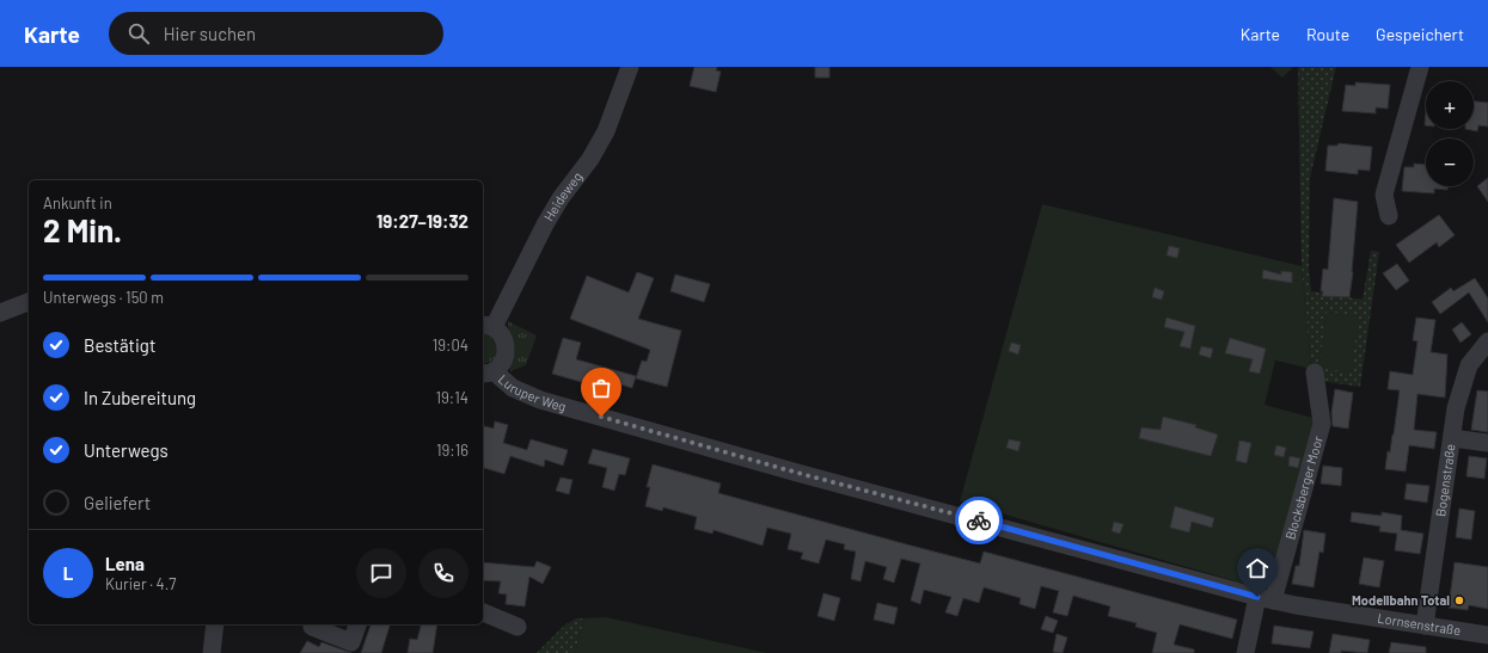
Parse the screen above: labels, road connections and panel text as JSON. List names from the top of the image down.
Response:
{
  "streets": {
    "street": [
      "Heideweg",
      "Luruper Weg",
      "Bogenstraße",
      "Blocksberger Moor",
      "Lornsenstraße"
    ]
  },
  "crossings": [
    ["Luruper Weg", "Lornsenstraße"],
    ["Bogenstraße", "Lornsenstraße"],
    ["Blocksberger Moor", "Lornsenstraße"]
  ],
  "places": ["Modellbahn Total"],
  "page": {
    "header": "Karte",
    "search": "Hier suchen",
    "nav": ["Karte", "Route", "Gespeichert"],
    "map_buttons": ["+", "−"],
    "heading": ["2 Min.", "Ankunft in", "19:27–19:32"],
    "panel": ["Lena", "Kurier · 4.7"],
    "bar": "Unterwegs · 150 m",
    "list": [
      ["Bestätigt", "19:04"],
      ["In Zubereitung", "19:14"],
      ["Unterwegs", "19:16"],
      "Geliefert"
    ],
    "round": "L"
  }
}
